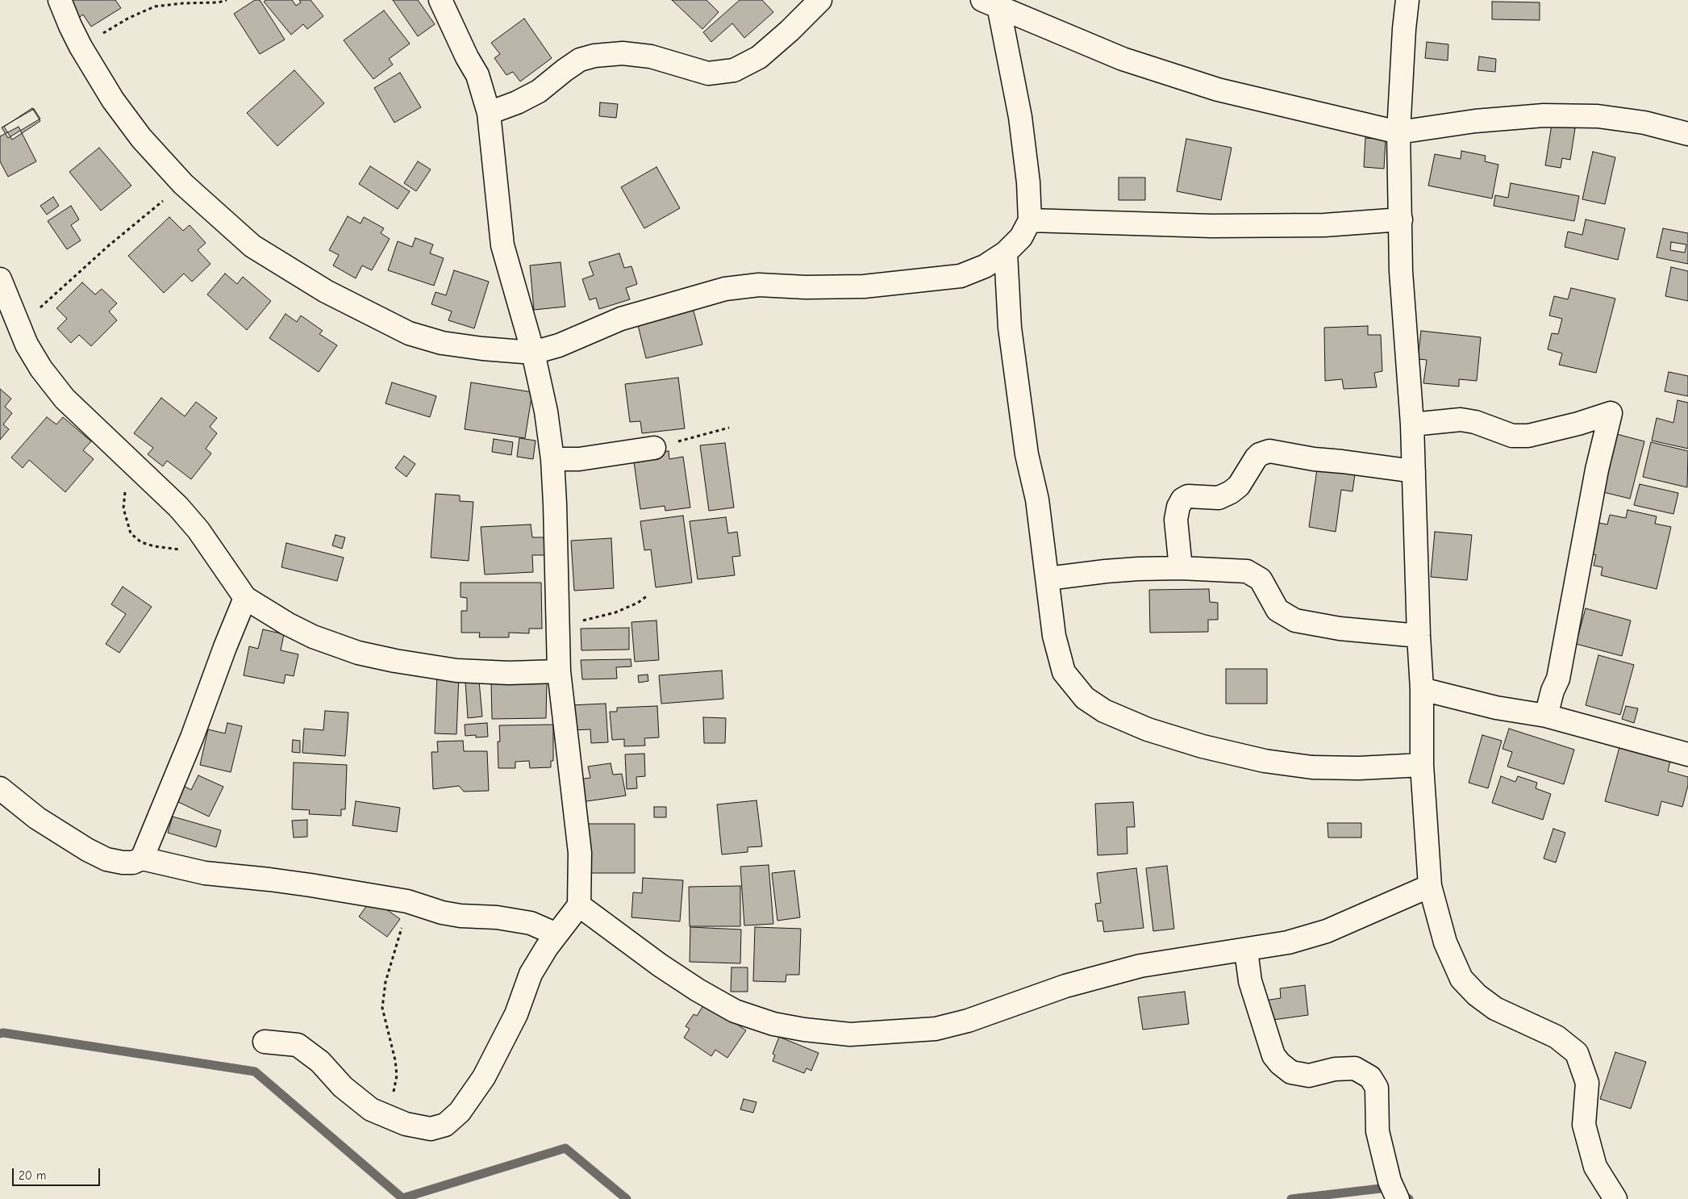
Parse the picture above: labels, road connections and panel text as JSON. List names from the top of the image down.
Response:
{
  "scale_bar": "20 m"
}
